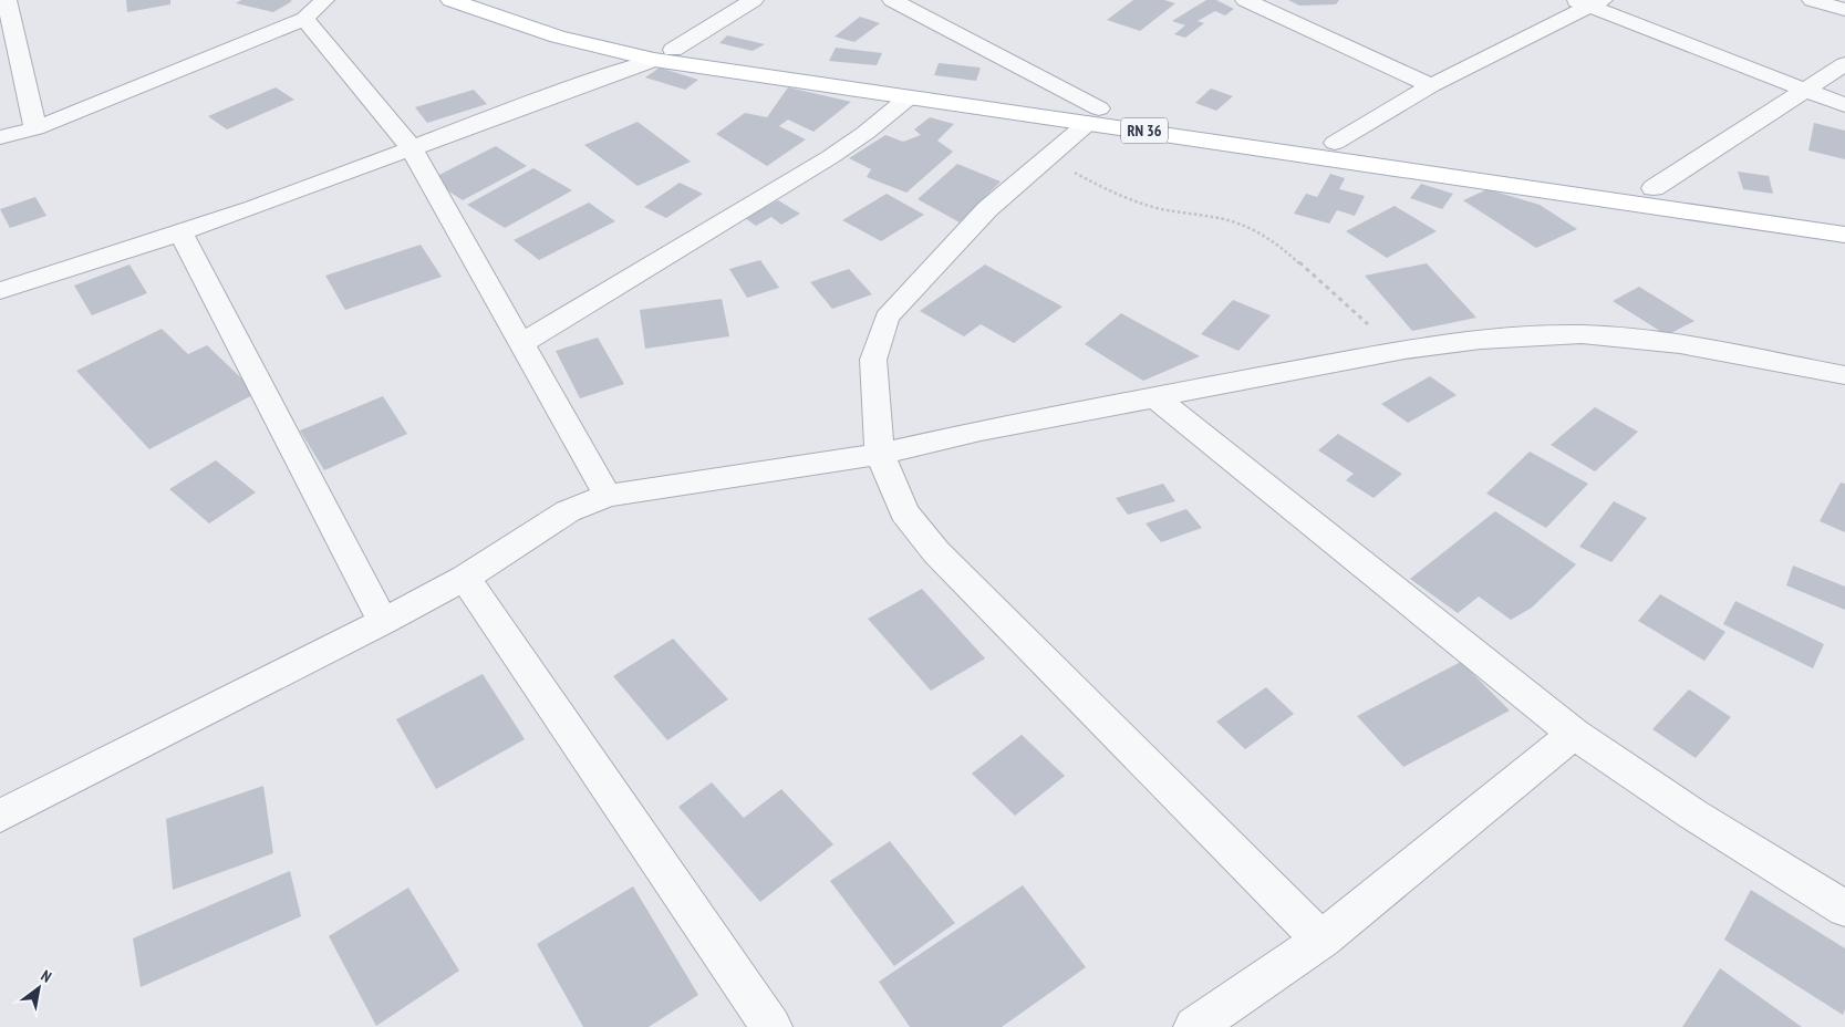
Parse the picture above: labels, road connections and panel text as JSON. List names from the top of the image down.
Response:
{
  "streets": {
    "main road": ["RN 36"]
  },
  "north": "top right"
}
